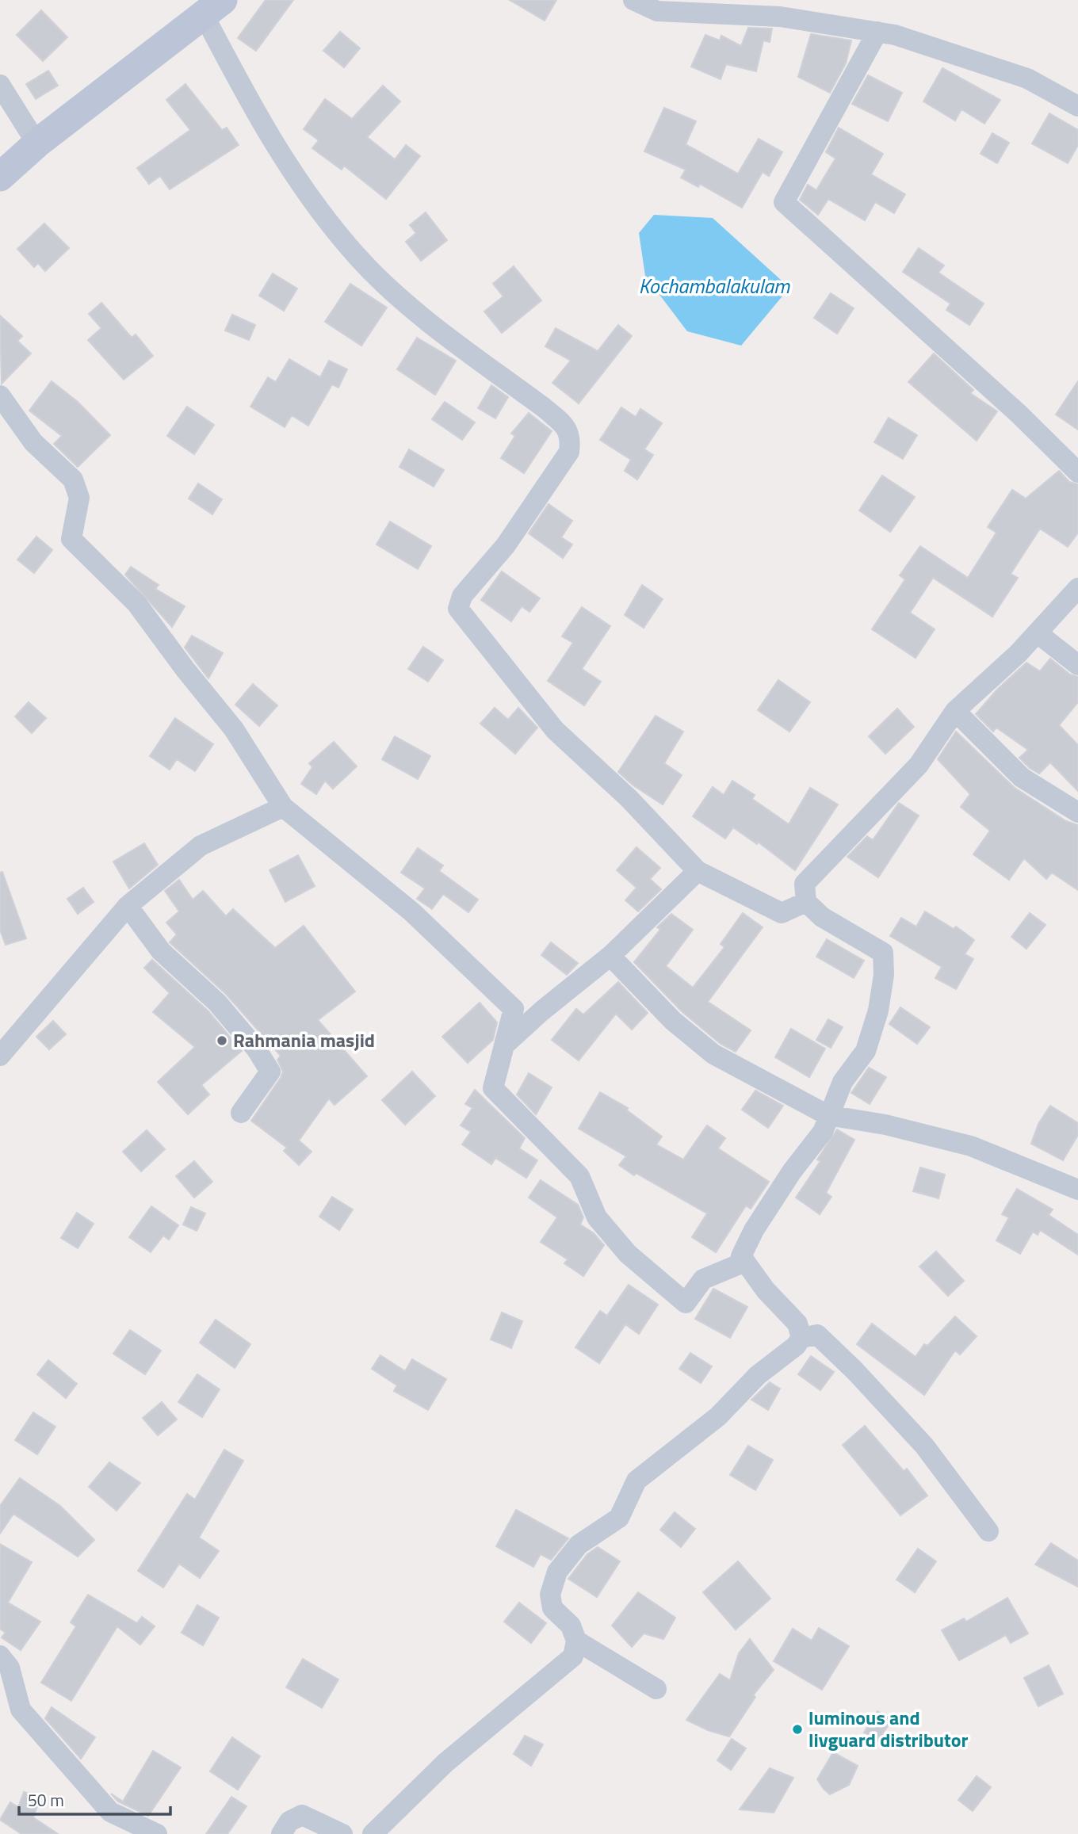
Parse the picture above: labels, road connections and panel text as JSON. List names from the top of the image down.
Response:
{
  "water": ["Kochambalakulam"],
  "places": ["Rahmania masjid", "luminous and livguard distributor"],
  "scale_bar": "50 m"
}
